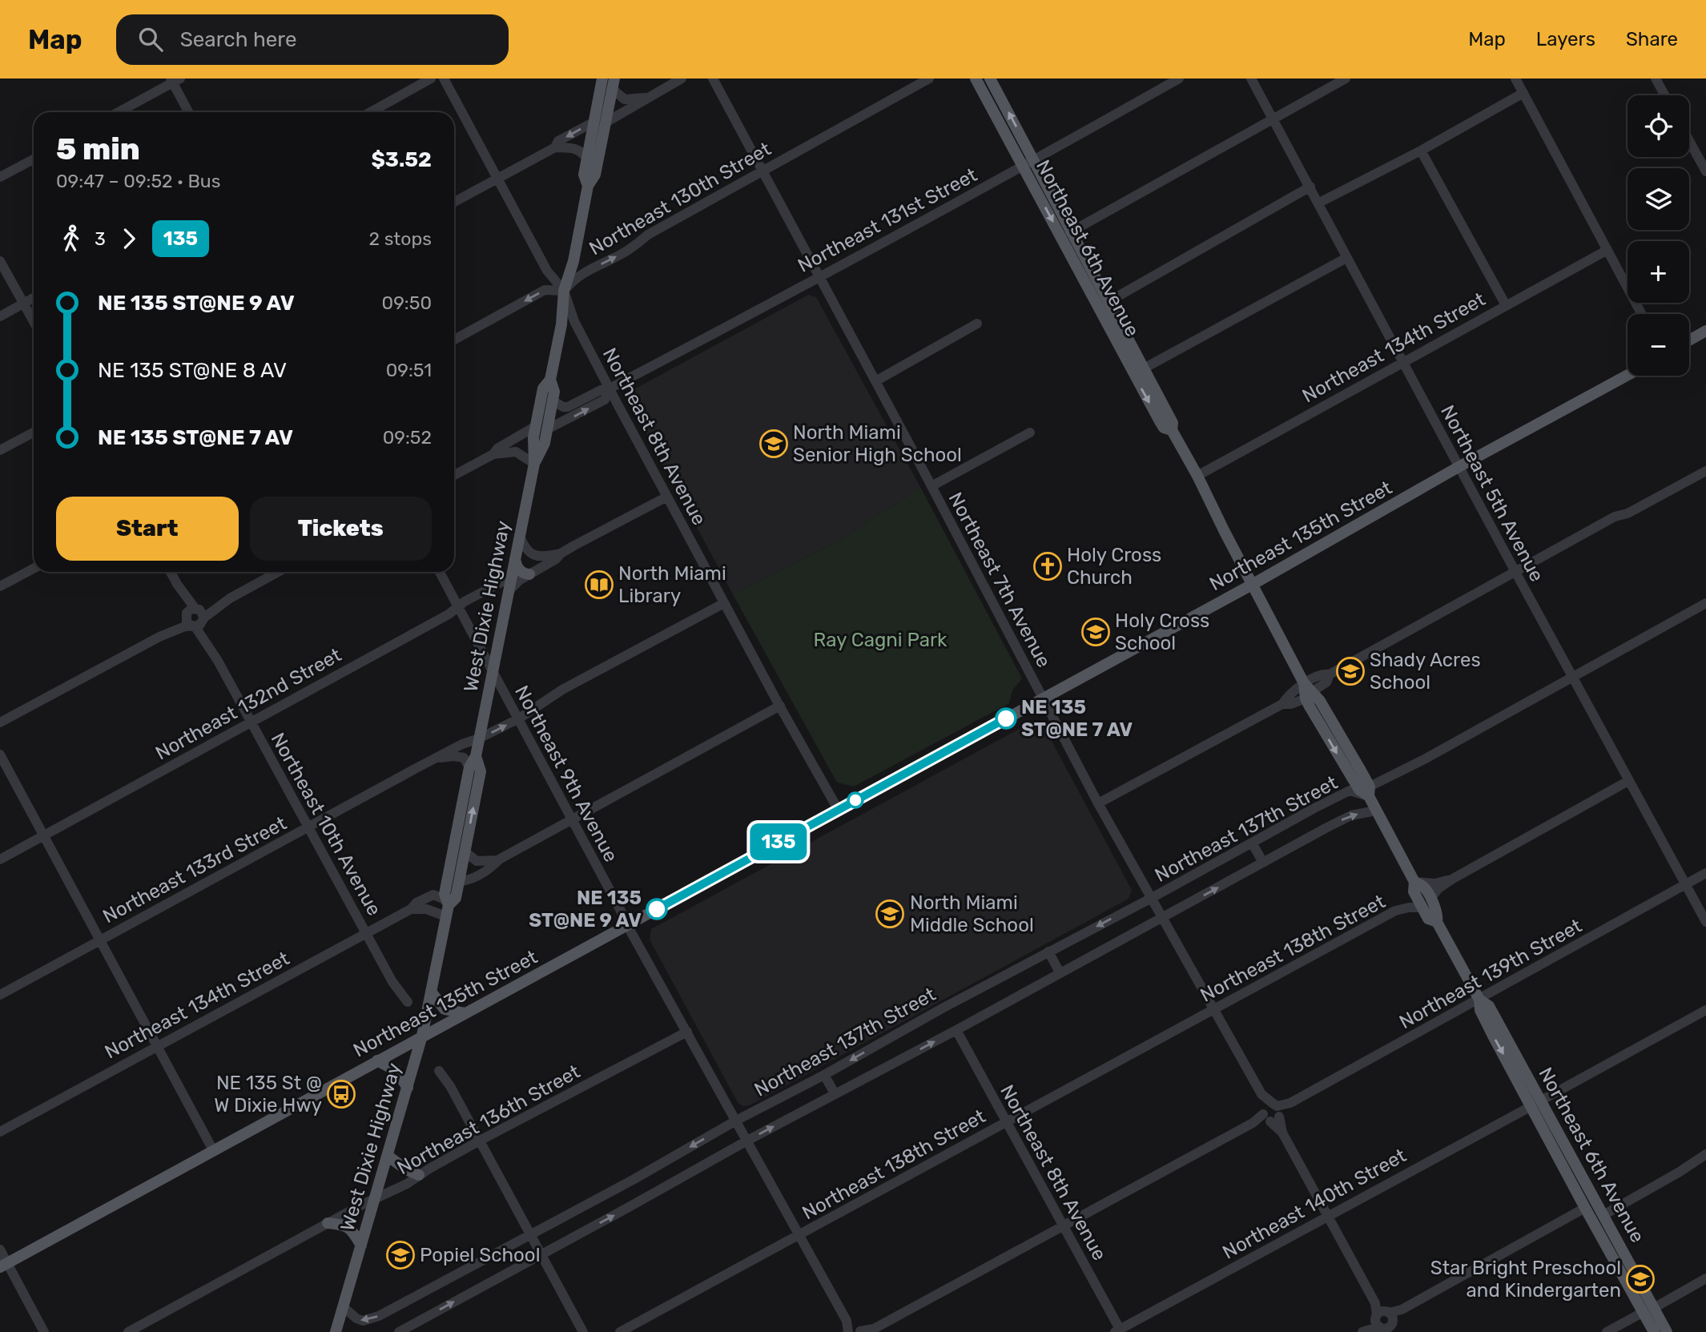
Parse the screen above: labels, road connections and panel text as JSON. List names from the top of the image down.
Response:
{
  "streets": {
    "main road": ["Northeast 6th Avenue", "Northeast 135th Street", "West Dixie Highway"],
    "street": [
      "Northeast 130th Street",
      "Northeast 131st Street",
      "Northeast 134th Street",
      "Northeast 8th Avenue",
      "Northeast 5th Avenue",
      "Northeast 7th Avenue",
      "Northeast 132nd Street",
      "Northeast 9th Avenue",
      "Northeast 10th Avenue",
      "Northeast 137th Street",
      "Northeast 133rd Street",
      "Northeast 138th Street",
      "Northeast 139th Street",
      "Northeast 136th Street",
      "Northeast 140th Street"
    ]
  },
  "crossings": [
    ["Northeast 130th Street", "Northeast 8th Avenue"],
    ["Northeast 130th Street", "Northeast 7th Avenue"],
    ["Northeast 130th Street", "West Dixie Highway"],
    ["Northeast 131st Street", "Northeast 6th Avenue"],
    ["Northeast 131st Street", "Northeast 8th Avenue"],
    ["Northeast 131st Street", "Northeast 7th Avenue"],
    ["Northeast 131st Street", "West Dixie Highway"],
    ["Northeast 6th Avenue", "Northeast 134th Street"],
    ["Northeast 6th Avenue", "Northeast 135th Street"],
    ["Northeast 6th Avenue", "Northeast 137th Street"],
    ["Northeast 6th Avenue", "Northeast 138th Street"],
    ["Northeast 6th Avenue", "Northeast 139th Street"],
    ["Northeast 6th Avenue", "Northeast 140th Street"],
    ["Northeast 134th Street", "Northeast 5th Avenue"],
    ["Northeast 134th Street", "West Dixie Highway"],
    ["Northeast 134th Street", "Northeast 10th Avenue"],
    ["Northeast 8th Avenue", "Northeast 135th Street"],
    ["Northeast 8th Avenue", "West Dixie Highway"],
    ["Northeast 8th Avenue", "Northeast 137th Street"],
    ["Northeast 8th Avenue", "Northeast 133rd Street"],
    ["Northeast 8th Avenue", "Northeast 138th Street"],
    ["Northeast 8th Avenue", "Northeast 140th Street"],
    ["Northeast 5th Avenue", "Northeast 135th Street"],
    ["Northeast 5th Avenue", "Northeast 137th Street"],
    ["Northeast 5th Avenue", "Northeast 139th Street"],
    ["Northeast 135th Street", "Northeast 7th Avenue"],
    ["Northeast 135th Street", "West Dixie Highway"],
    ["Northeast 135th Street", "Northeast 9th Avenue"],
    ["Northeast 7th Avenue", "Northeast 137th Street"],
    ["Northeast 7th Avenue", "Northeast 138th Street"],
    ["Northeast 7th Avenue", "Northeast 139th Street"],
    ["Northeast 7th Avenue", "Northeast 140th Street"],
    ["West Dixie Highway", "Northeast 132nd Street"],
    ["West Dixie Highway", "Northeast 9th Avenue"],
    ["West Dixie Highway", "Northeast 137th Street"],
    ["West Dixie Highway", "Northeast 133rd Street"],
    ["West Dixie Highway", "Northeast 136th Street"],
    ["Northeast 132nd Street", "Northeast 9th Avenue"],
    ["Northeast 132nd Street", "Northeast 10th Avenue"],
    ["Northeast 9th Avenue", "Northeast 137th Street"],
    ["Northeast 9th Avenue", "Northeast 133rd Street"],
    ["Northeast 9th Avenue", "Northeast 138th Street"],
    ["Northeast 9th Avenue", "Northeast 136th Street"],
    ["Northeast 10th Avenue", "Northeast 133rd Street"]
  ],
  "one_way": ["Northeast 130th Street"],
  "parks": ["Ray Cagni Park"],
  "places": {
    "school or university": [
      "North Miami Senior High School",
      "Holy Cross School",
      "Shady Acres School",
      "North Miami Middle School",
      "Popiel School",
      "Star Bright Preschool and Kindergarten"
    ],
    "church": ["Holy Cross Church"],
    "library": ["North Miami Library"],
    "other": ["NE 135 ST@NE 7 AV", "NE 135 ST@NE 9 AV"],
    "bus stop": ["NE 135 St @ W Dixie Hwy"]
  },
  "lines": ["bus line 135"],
  "page": {
    "header": "Map",
    "search": "Search here",
    "nav": ["Map", "Layers", "Share"],
    "on_map": "135",
    "map_buttons": ["+", "−"],
    "heading": ["5 min", "09:47 – 09:52 · Bus", "$3.52"],
    "legs": ["3", "135", "2 stops"],
    "list": [
      {
        "name": "NE 135 ST@NE 9 AV",
        "value": "09:50"
      },
      {
        "name": "NE 135 ST@NE 8 AV",
        "value": "09:51"
      },
      {
        "name": "NE 135 ST@NE 7 AV",
        "value": "09:52"
      }
    ],
    "buttons": ["Start", "Tickets"]
  }
}
